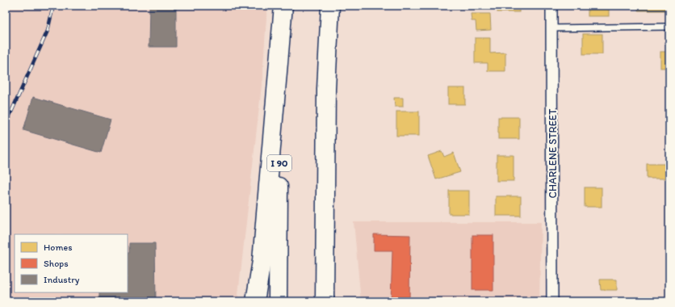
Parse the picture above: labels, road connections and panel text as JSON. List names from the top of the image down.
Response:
{
  "streets": {
    "highway": ["I 90"],
    "street": ["CHARLENE STREET"]
  },
  "legend": ["Homes", "Shops", "Industry"]
}
